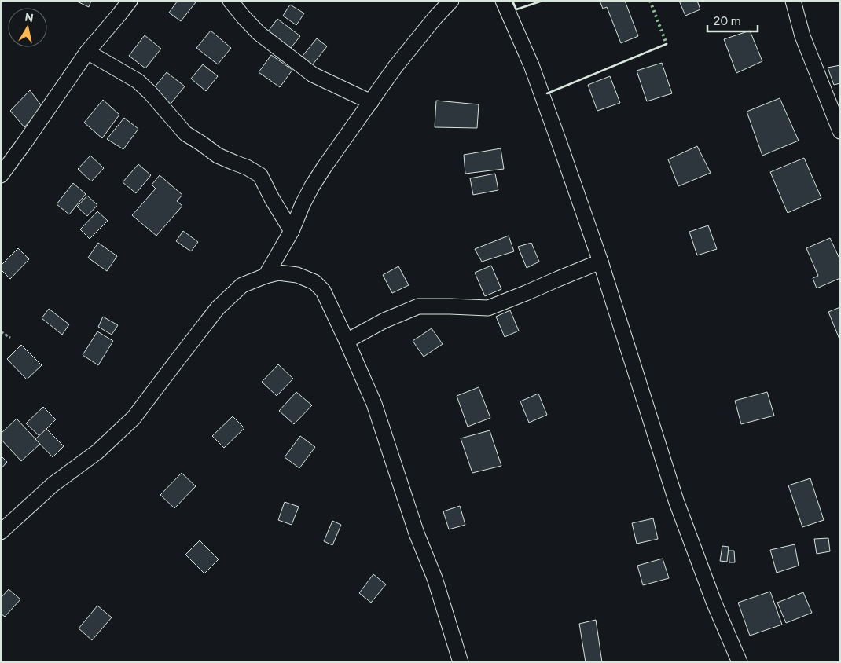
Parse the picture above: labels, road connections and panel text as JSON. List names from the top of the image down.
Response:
{
  "scale_bar": "20 m",
  "north": "top"
}
